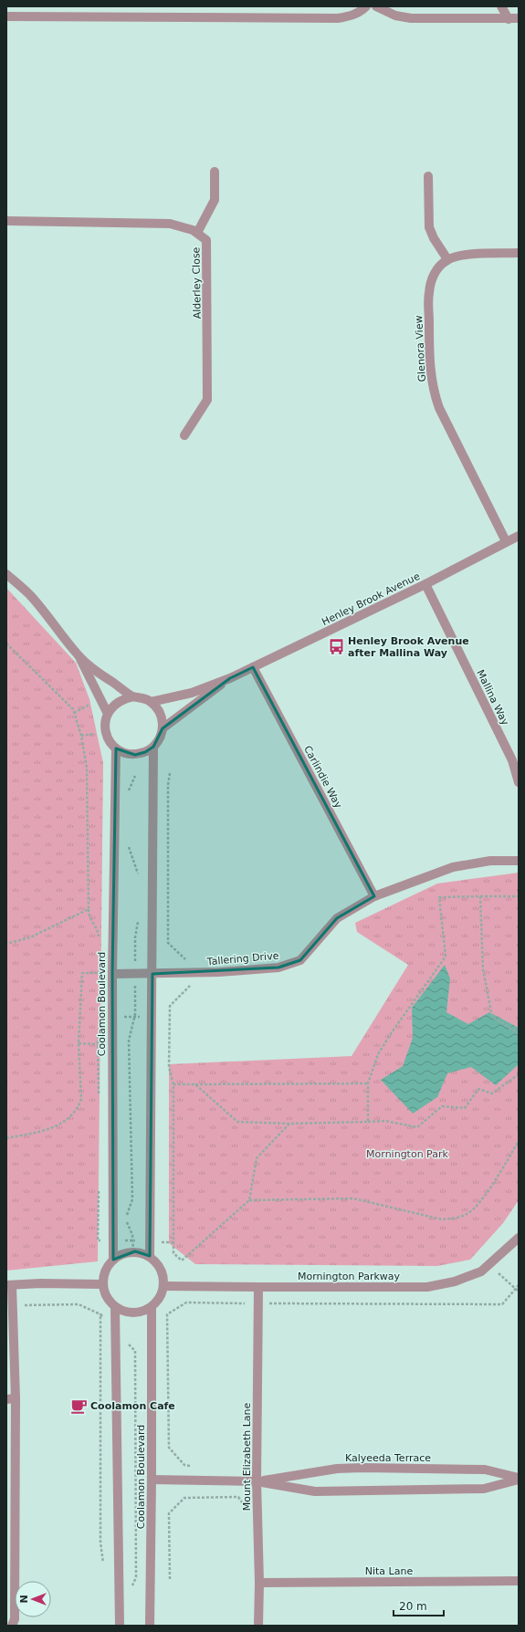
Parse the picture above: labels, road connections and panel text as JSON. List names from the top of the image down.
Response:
{
  "streets": {
    "street": [
      "Alderley Close",
      "Glenora View",
      "Henley Brook Avenue",
      "Mallina Way",
      "Carlindie Way",
      "Tallering Drive",
      "Coolamon Boulevard",
      "Mornington Parkway",
      "Mount Elizabeth Lane",
      "Kalyeeda Terrace",
      "Nita Lane"
    ]
  },
  "crossings": [
    ["Glenora View", "Henley Brook Avenue"],
    ["Henley Brook Avenue", "Mallina Way"],
    ["Henley Brook Avenue", "Carlindie Way"],
    ["Henley Brook Avenue", "Coolamon Boulevard"],
    ["Carlindie Way", "Tallering Drive"],
    ["Tallering Drive", "Coolamon Boulevard"],
    ["Coolamon Boulevard", "Mornington Parkway"],
    ["Coolamon Boulevard", "Kalyeeda Terrace"],
    ["Mornington Parkway", "Mount Elizabeth Lane"],
    ["Mount Elizabeth Lane", "Kalyeeda Terrace"],
    ["Mount Elizabeth Lane", "Nita Lane"]
  ],
  "parks": ["Mornington Park"],
  "places": {
    "bus stop": ["Henley Brook Avenue after Mallina Way"],
    "cafe": ["Coolamon Cafe"]
  },
  "scale_bar": "20 m",
  "north": "left"
}
